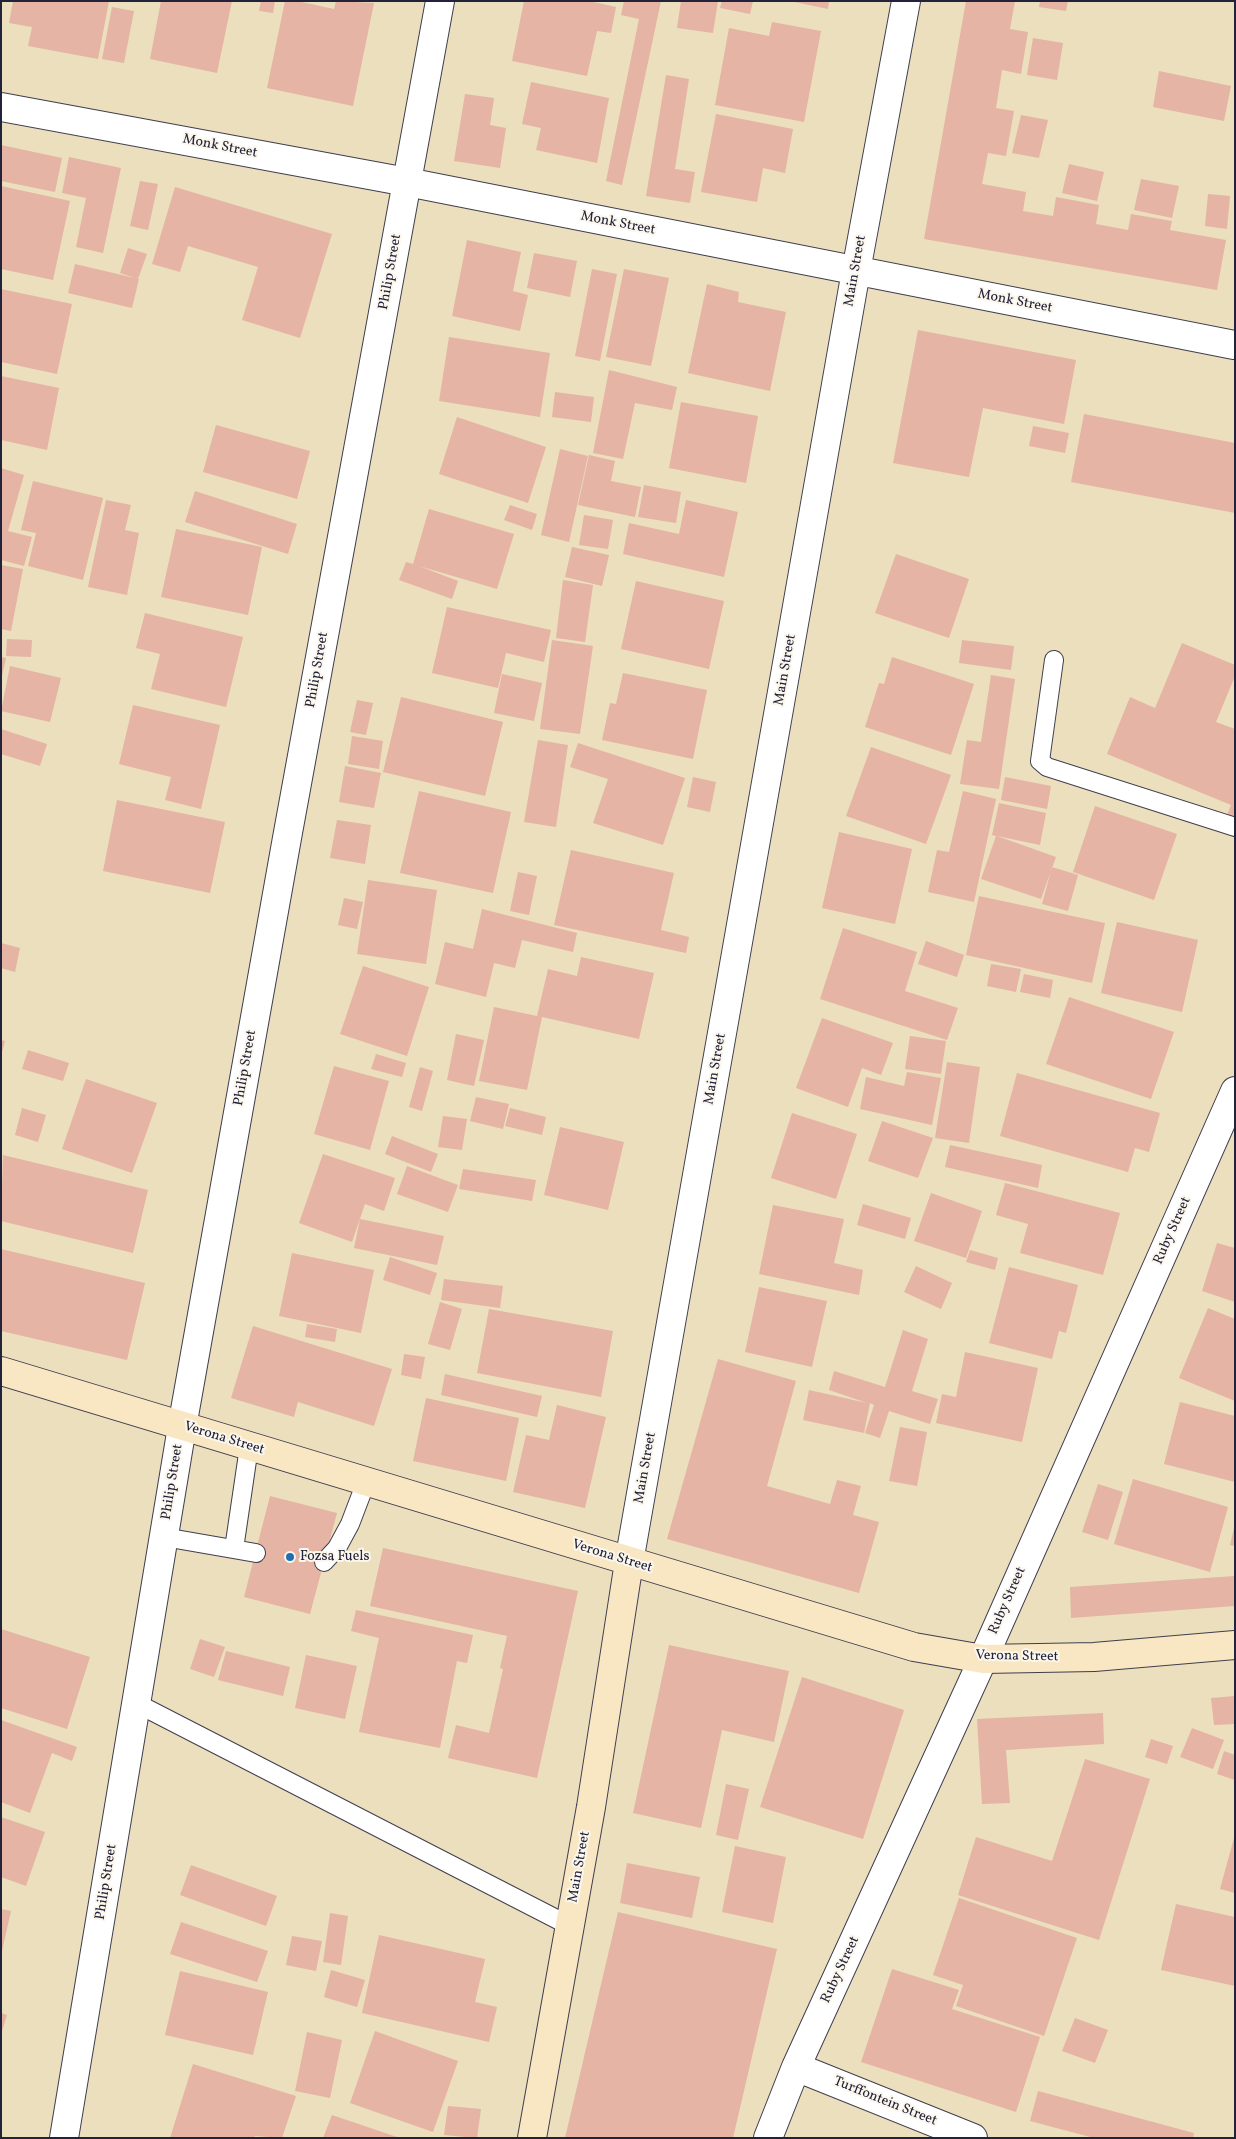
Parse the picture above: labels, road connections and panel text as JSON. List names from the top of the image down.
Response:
{
  "streets": {
    "main road": ["Main Street", "Verona Street"],
    "street": [
      "Monk Street",
      "Philip Street",
      "Ruby Street",
      "Turffontein Street"
    ]
  },
  "crossings": [
    ["Monk Street", "Main Street"],
    ["Monk Street", "Philip Street"],
    ["Main Street", "Verona Street"],
    ["Philip Street", "Verona Street"],
    ["Ruby Street", "Verona Street"],
    ["Ruby Street", "Turffontein Street"]
  ],
  "places": ["Fozsa Fuels"]
}
